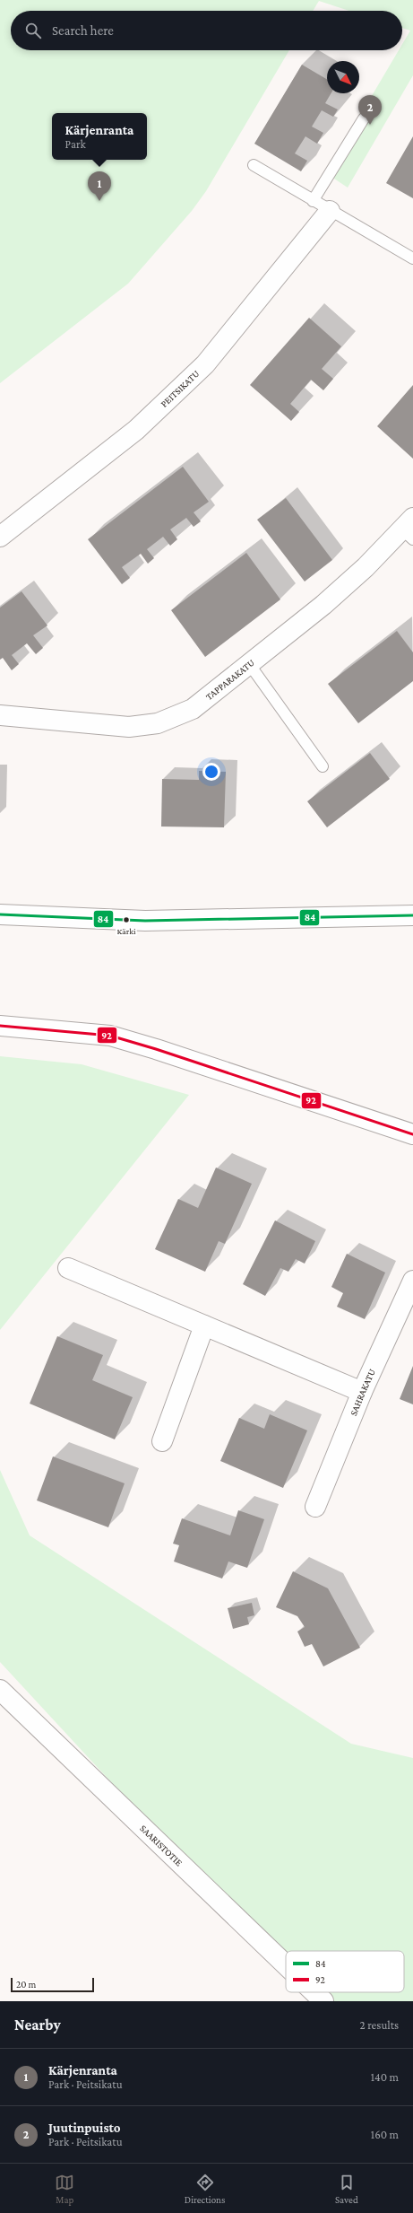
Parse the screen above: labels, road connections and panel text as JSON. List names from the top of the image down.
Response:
{
  "streets": {
    "street": [
      "PEITSIKATU",
      "TAPPARAKATU",
      "SAHRAKATU",
      "SAARISTOTIE"
    ]
  },
  "places": ["Kärki"],
  "lines": ["transit line 84", "transit line 92"],
  "legend": ["84", "92"],
  "scale_bar": "20 m",
  "north": "bottom right",
  "page": {
    "search": "Search here",
    "pins": ["2", "1"],
    "popup": ["Kärjenranta", "Park"],
    "scale": "20 m",
    "heading": ["Nearby", "2 results"],
    "list": [
      {
        "mark": "1",
        "name": "Kärjenranta",
        "note": "Park · Peitsikatu",
        "value": "140 m"
      },
      {
        "mark": "2",
        "name": "Juutinpuisto",
        "note": "Park · Peitsikatu",
        "value": "160 m"
      }
    ],
    "nav": ["Map", "Directions", "Saved"]
  }
}
